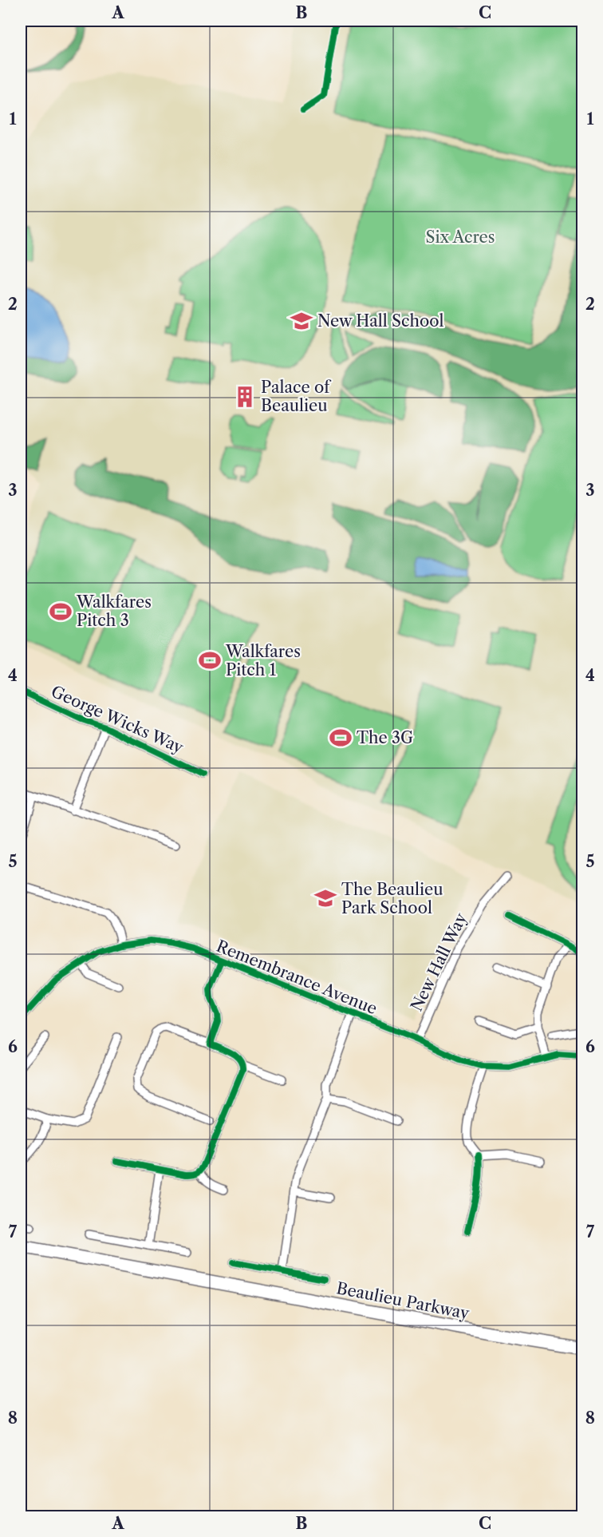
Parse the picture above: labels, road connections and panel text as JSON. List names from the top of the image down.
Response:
{
  "streets": {
    "highway": ["Beaulieu Parkway"],
    "street": ["George Wicks Way", "New Hall Way", "Remembrance Avenue"]
  },
  "crossings": [
    ["New Hall Way", "Remembrance Avenue"]
  ],
  "parks": ["Six Acres"],
  "places": {
    "school or university": ["New Hall School", "The Beaulieu Park School"],
    "building": ["Palace of Beaulieu"],
    "sports": ["Walkfares Pitch 3", "Walkfares Pitch 1", "The 3G"]
  },
  "grid": {
    "columns": ["A", "B", "C"],
    "rows": [
      "1",
      "2",
      "3",
      "4",
      "5",
      "6",
      "7",
      "8"
    ]
  }
}
